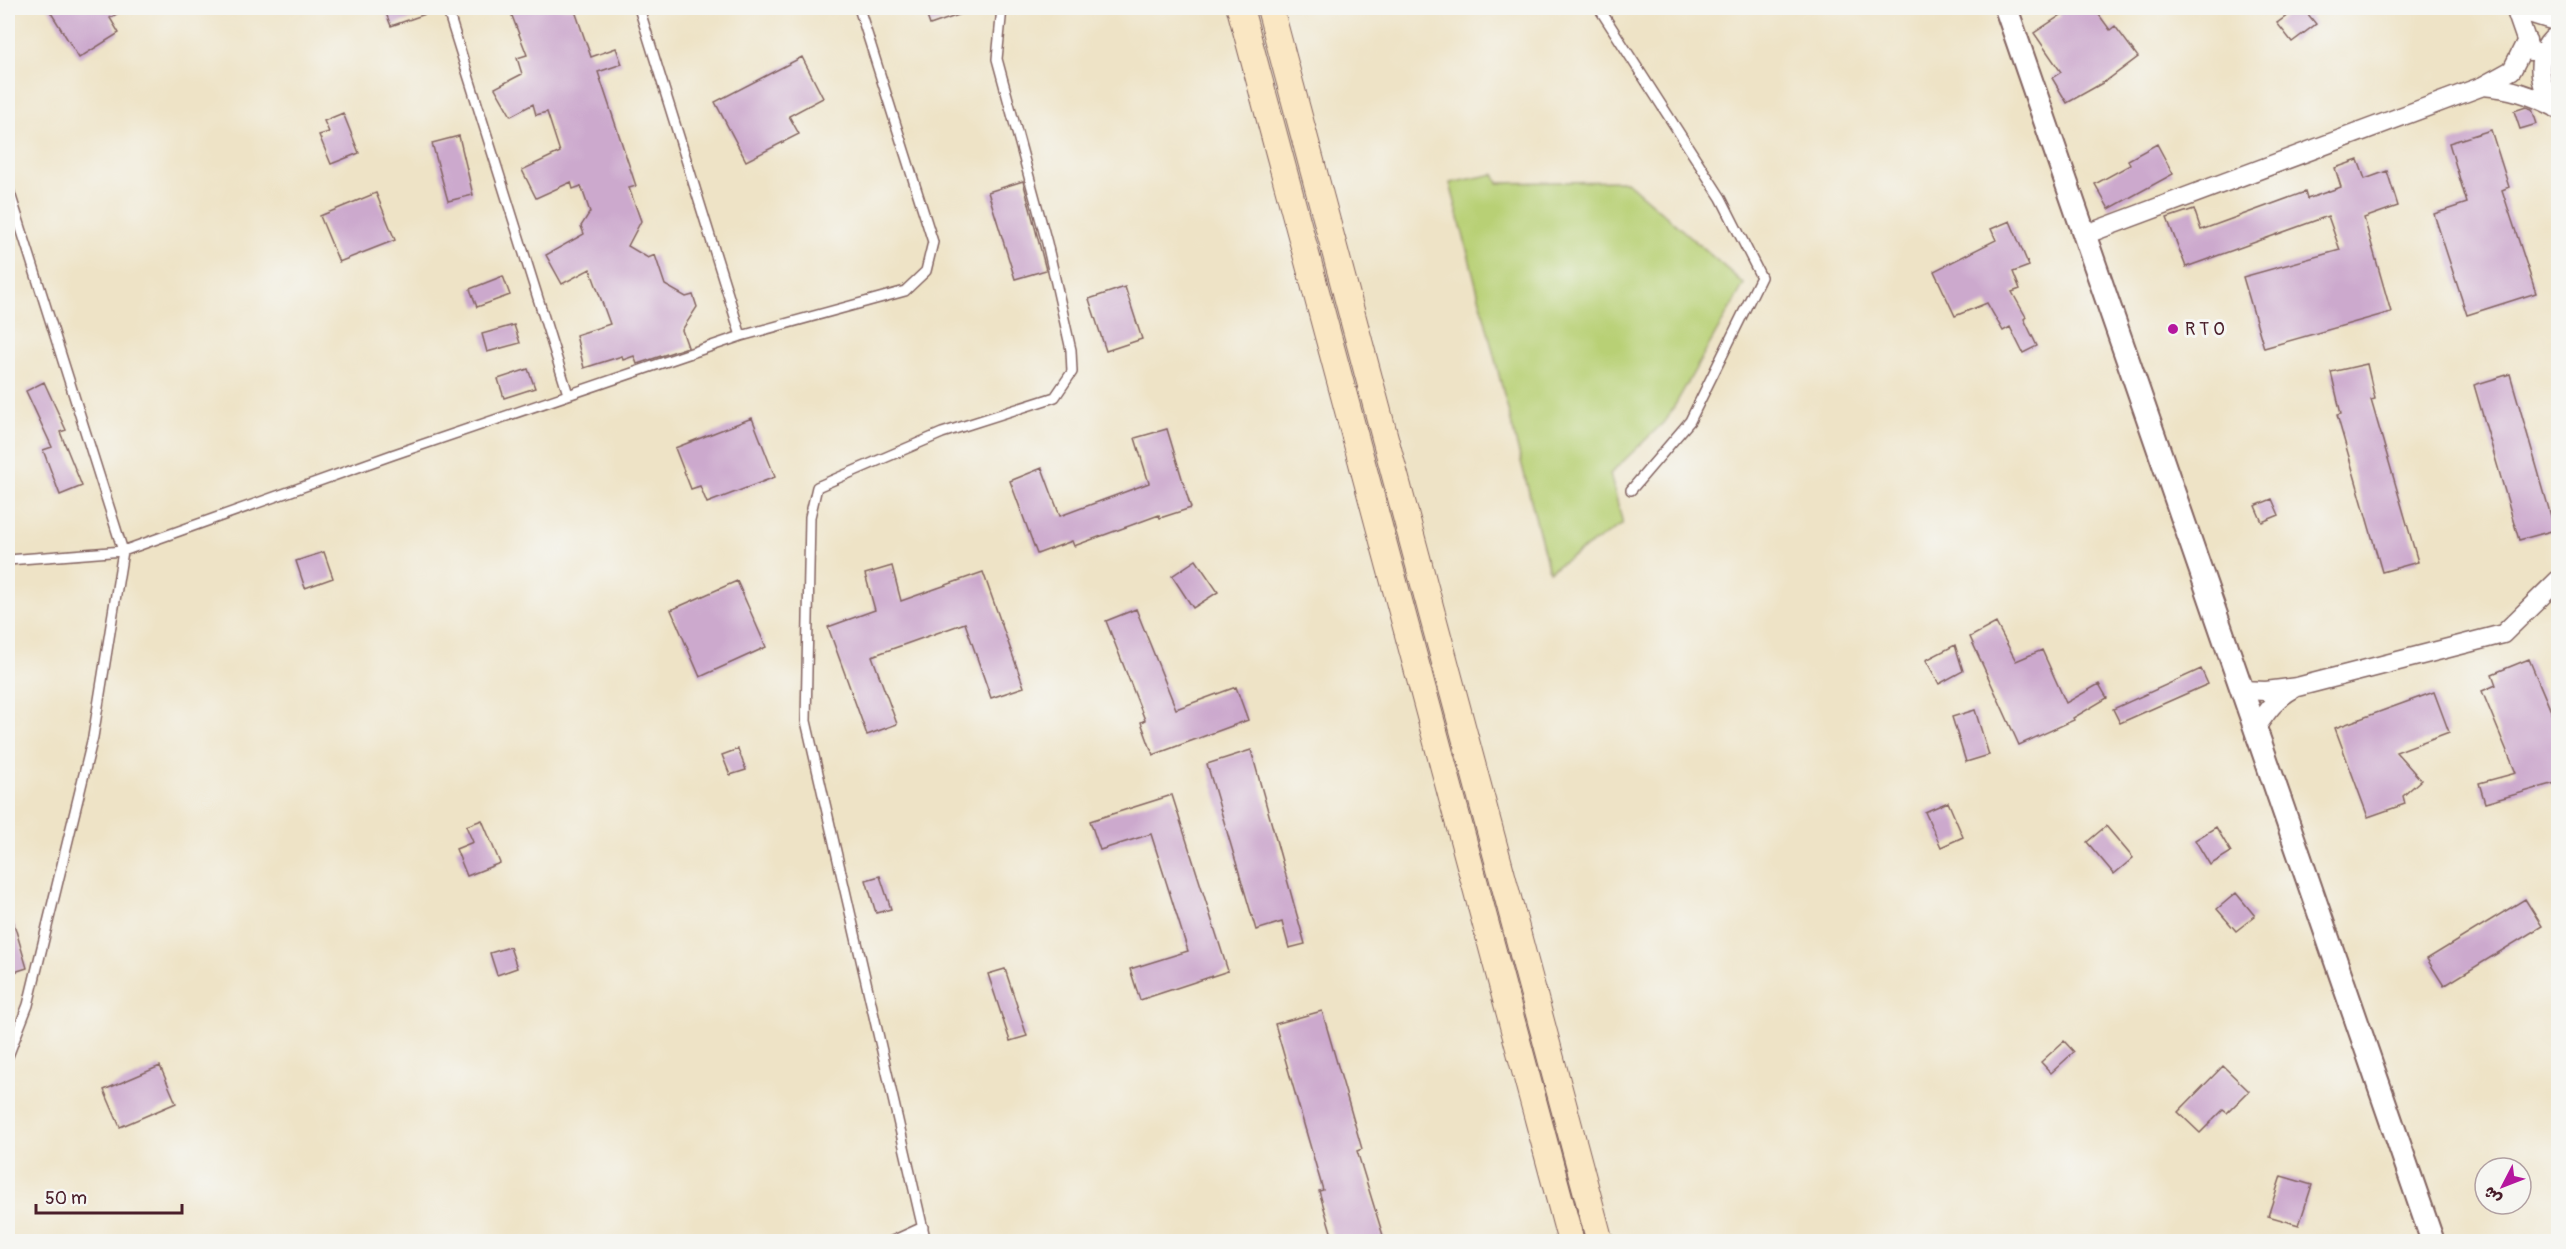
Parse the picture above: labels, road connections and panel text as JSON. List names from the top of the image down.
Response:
{
  "places": ["R T O"],
  "scale_bar": "50 m",
  "north": "bottom left"
}
